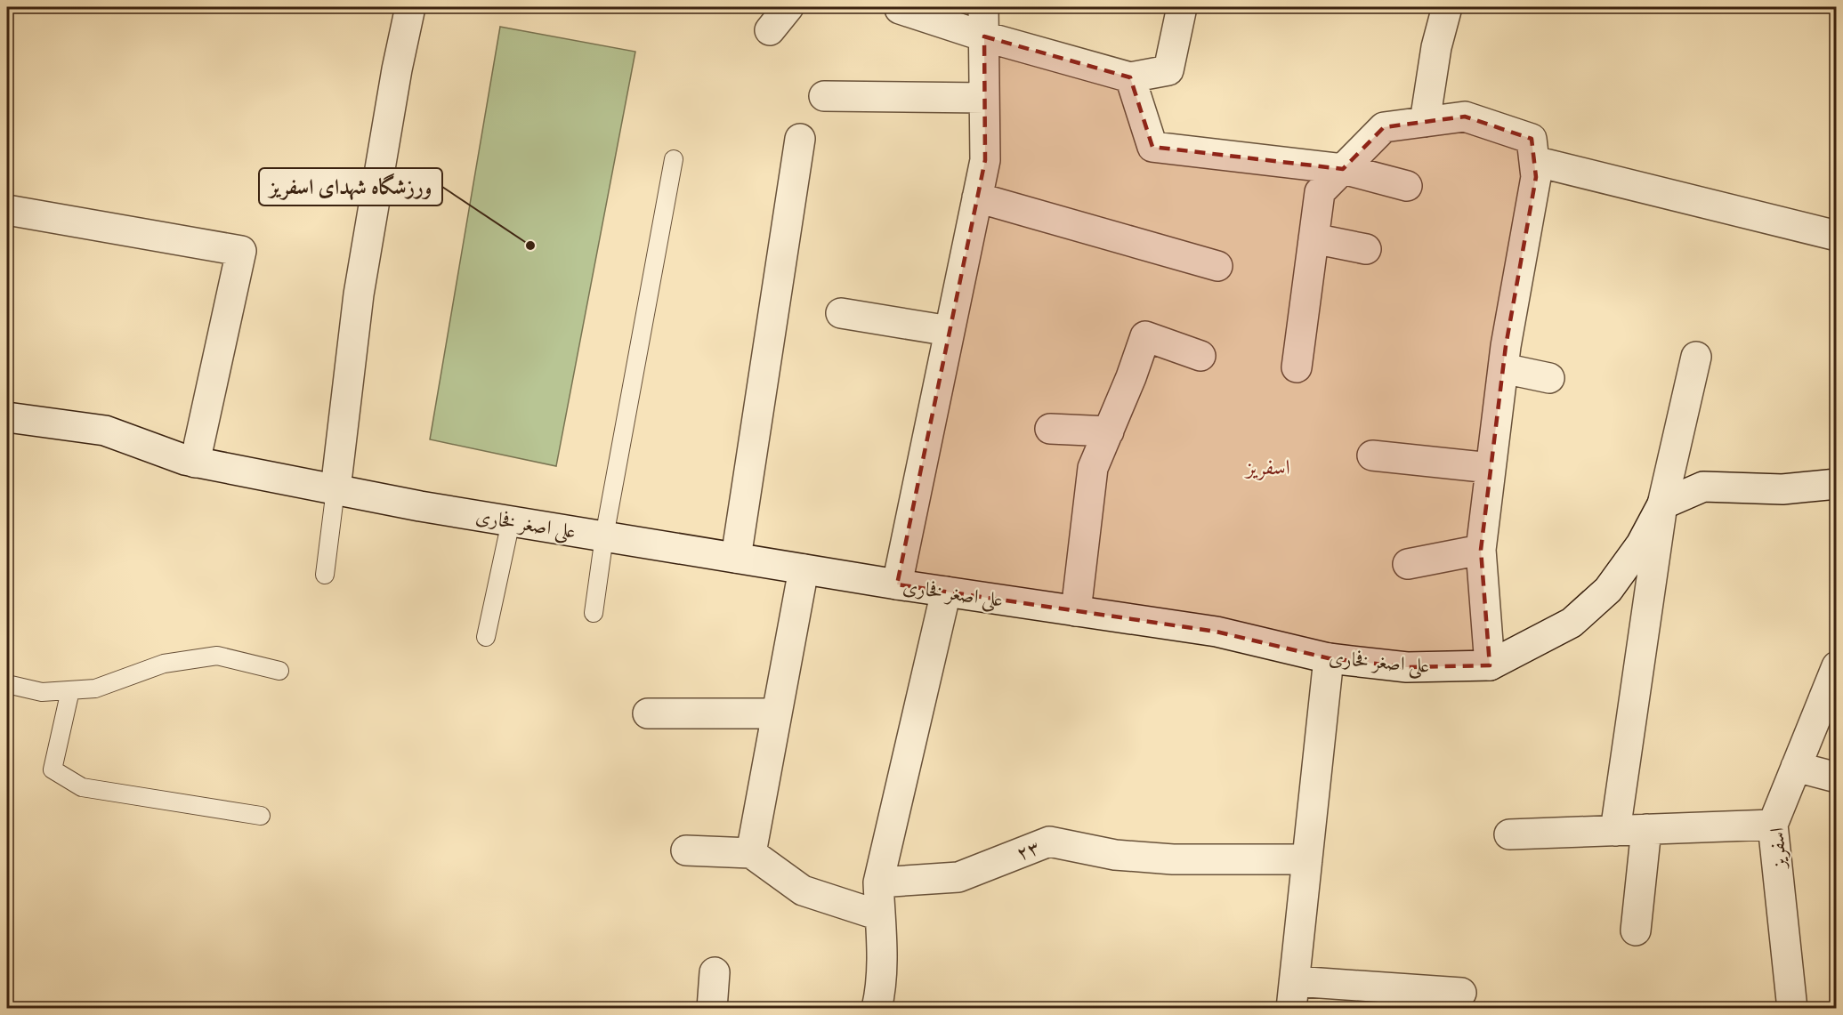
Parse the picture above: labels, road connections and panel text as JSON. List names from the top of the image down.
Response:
{
  "streets": {
    "street": ["علی اصغر فخاری", "اسفریز", "۲۳"]
  },
  "districts": ["اسفریز"],
  "places": ["ورزشگاه شهدای اسفریز"]
}
